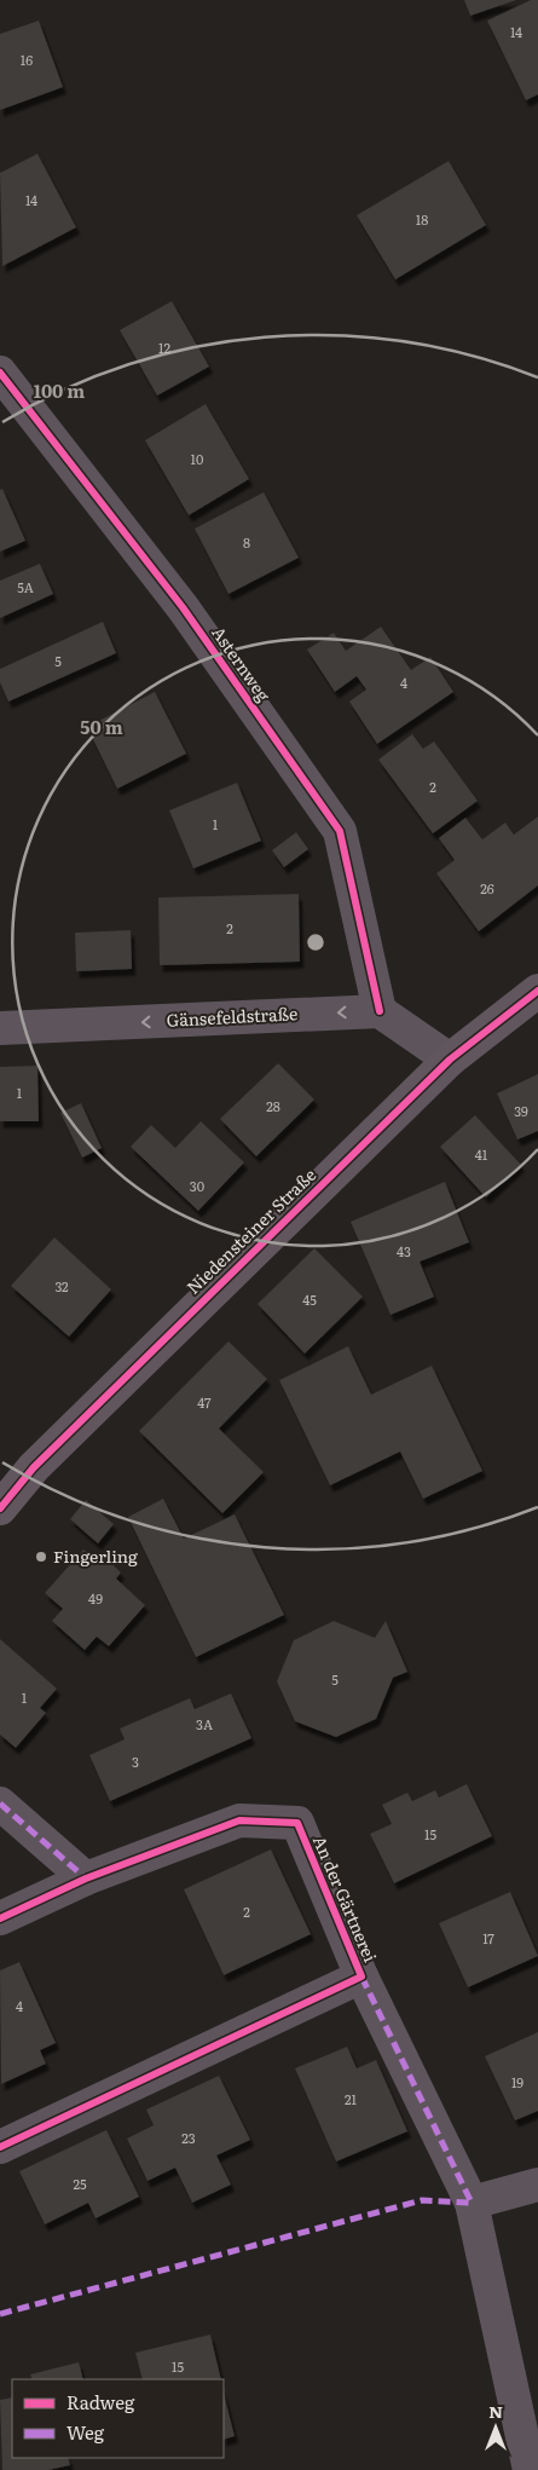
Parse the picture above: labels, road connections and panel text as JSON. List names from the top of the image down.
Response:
{
  "streets": {
    "main road": ["Niedensteiner Straße"],
    "street": ["Asternweg", "Gänsefeldstraße", "An der Gärtnerei"]
  },
  "crossings": [
    ["Asternweg", "Gänsefeldstraße"]
  ],
  "one_way": ["Gänsefeldstraße"],
  "places": ["Fingerling"],
  "house_numbers": [
    "14",
    "16",
    "14",
    "18",
    "12",
    "10",
    "8",
    "5A",
    "5",
    "4",
    "2",
    "1",
    "26",
    "2",
    "1",
    "28",
    "39",
    "41",
    "30",
    "43",
    "32",
    "45",
    "47",
    "49",
    "5",
    "1",
    "3A",
    "3",
    "15",
    "2",
    "17",
    "4",
    "19",
    "21",
    "23",
    "25",
    "15"
  ],
  "legend": ["Radweg", "Weg"],
  "north": "top",
  "rings": ["100 m", "50 m"]
}
